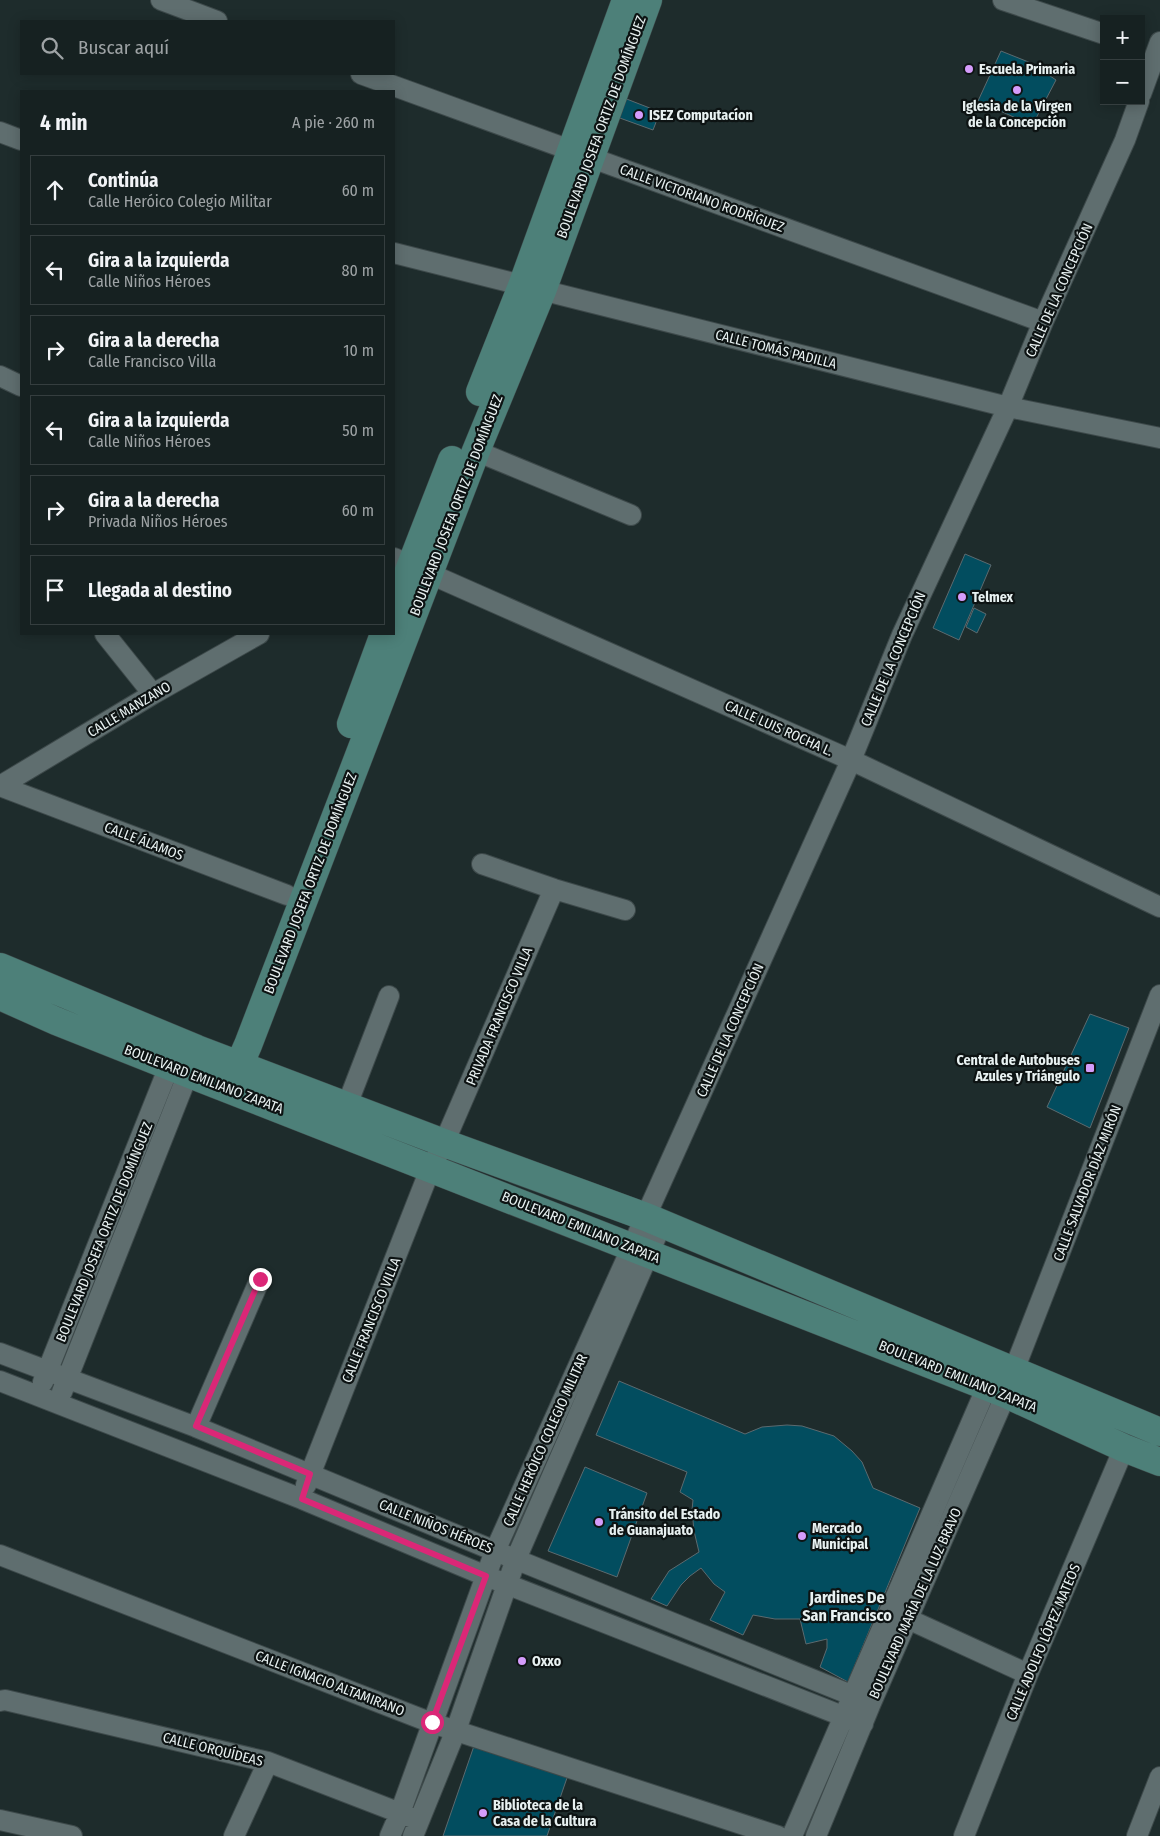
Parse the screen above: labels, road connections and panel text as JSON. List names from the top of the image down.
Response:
{
  "streets": {
    "street": [
      "BOULEVARD JOSEFA ORTIZ DE DOMÍNGUEZ",
      "CALLE VICTORIANO RODRÍGUEZ",
      "CALLE DE LA CONCEPCIÓN",
      "CALLE TOMÁS PADILLA",
      "CALLE MANZANO",
      "CALLE LUIS ROCHA L.",
      "CALLE ÁLAMOS",
      "PRIVADA FRANCISCO VILLA",
      "BOULEVARD EMILIANO ZAPATA",
      "CALLE SALVADOR DÍAZ MIRÓN",
      "CALLE FRANCISCO VILLA",
      "CALLE HERÓICO COLEGIO MILITAR",
      "CALLE NIÑOS HÉROES",
      "BOULEVARD MARÍA DE LA LUZ BRAVO",
      "CALLE ADOLFO LÓPEZ MATEOS",
      "CALLE IGNACIO ALTAMIRANO",
      "CALLE ORQUÍDEAS"
    ]
  },
  "crossings": [
    ["BOULEVARD JOSEFA ORTIZ DE DOMÍNGUEZ", "CALLE VICTORIANO RODRÍGUEZ"],
    ["BOULEVARD JOSEFA ORTIZ DE DOMÍNGUEZ", "CALLE TOMÁS PADILLA"],
    ["BOULEVARD JOSEFA ORTIZ DE DOMÍNGUEZ", "CALLE LUIS ROCHA L."],
    ["BOULEVARD JOSEFA ORTIZ DE DOMÍNGUEZ", "CALLE ÁLAMOS"],
    ["BOULEVARD JOSEFA ORTIZ DE DOMÍNGUEZ", "BOULEVARD EMILIANO ZAPATA"],
    ["BOULEVARD JOSEFA ORTIZ DE DOMÍNGUEZ", "CALLE NIÑOS HÉROES"],
    ["CALLE VICTORIANO RODRÍGUEZ", "CALLE DE LA CONCEPCIÓN"],
    ["CALLE DE LA CONCEPCIÓN", "CALLE TOMÁS PADILLA"],
    ["CALLE DE LA CONCEPCIÓN", "CALLE LUIS ROCHA L."],
    ["CALLE DE LA CONCEPCIÓN", "BOULEVARD EMILIANO ZAPATA"],
    ["CALLE DE LA CONCEPCIÓN", "CALLE HERÓICO COLEGIO MILITAR"],
    ["CALLE MANZANO", "CALLE ÁLAMOS"],
    ["PRIVADA FRANCISCO VILLA", "BOULEVARD EMILIANO ZAPATA"],
    ["PRIVADA FRANCISCO VILLA", "CALLE FRANCISCO VILLA"],
    ["BOULEVARD EMILIANO ZAPATA", "CALLE SALVADOR DÍAZ MIRÓN"],
    ["BOULEVARD EMILIANO ZAPATA", "CALLE FRANCISCO VILLA"],
    ["BOULEVARD EMILIANO ZAPATA", "CALLE HERÓICO COLEGIO MILITAR"],
    ["BOULEVARD EMILIANO ZAPATA", "BOULEVARD MARÍA DE LA LUZ BRAVO"],
    ["BOULEVARD EMILIANO ZAPATA", "CALLE ADOLFO LÓPEZ MATEOS"],
    ["CALLE SALVADOR DÍAZ MIRÓN", "BOULEVARD MARÍA DE LA LUZ BRAVO"],
    ["CALLE FRANCISCO VILLA", "CALLE NIÑOS HÉROES"],
    ["CALLE HERÓICO COLEGIO MILITAR", "CALLE NIÑOS HÉROES"],
    ["CALLE HERÓICO COLEGIO MILITAR", "CALLE IGNACIO ALTAMIRANO"],
    ["CALLE HERÓICO COLEGIO MILITAR", "CALLE ORQUÍDEAS"],
    ["CALLE NIÑOS HÉROES", "BOULEVARD MARÍA DE LA LUZ BRAVO"]
  ],
  "districts": ["Jardines De San Francisco"],
  "places": {
    "other": [
      "Escuela Primaria",
      "Iglesia de la Virgen de la Concepción",
      "ISEZ Computacíon",
      "Telmex",
      "Tránsito del Estado de Guanajuato",
      "Mercado Municipal",
      "Oxxo",
      "Biblioteca de la Casa de la Cultura"
    ],
    "transit": ["Central de Autobuses Azules y Triángulo"]
  },
  "page": {
    "map_buttons": ["+", "−"],
    "search": "Buscar aquí",
    "heading": ["4 min", "A pie · 260 m"],
    "list": [
      ["Continúa", "Calle Heróico Colegio Militar", "60 m"],
      ["Gira a la izquierda", "Calle Niños Héroes", "80 m"],
      ["Gira a la derecha", "Calle Francisco Villa", "10 m"],
      ["Gira a la izquierda", "Calle Niños Héroes", "50 m"],
      ["Gira a la derecha", "Privada Niños Héroes", "60 m"],
      "Llegada al destino"
    ]
  }
}
